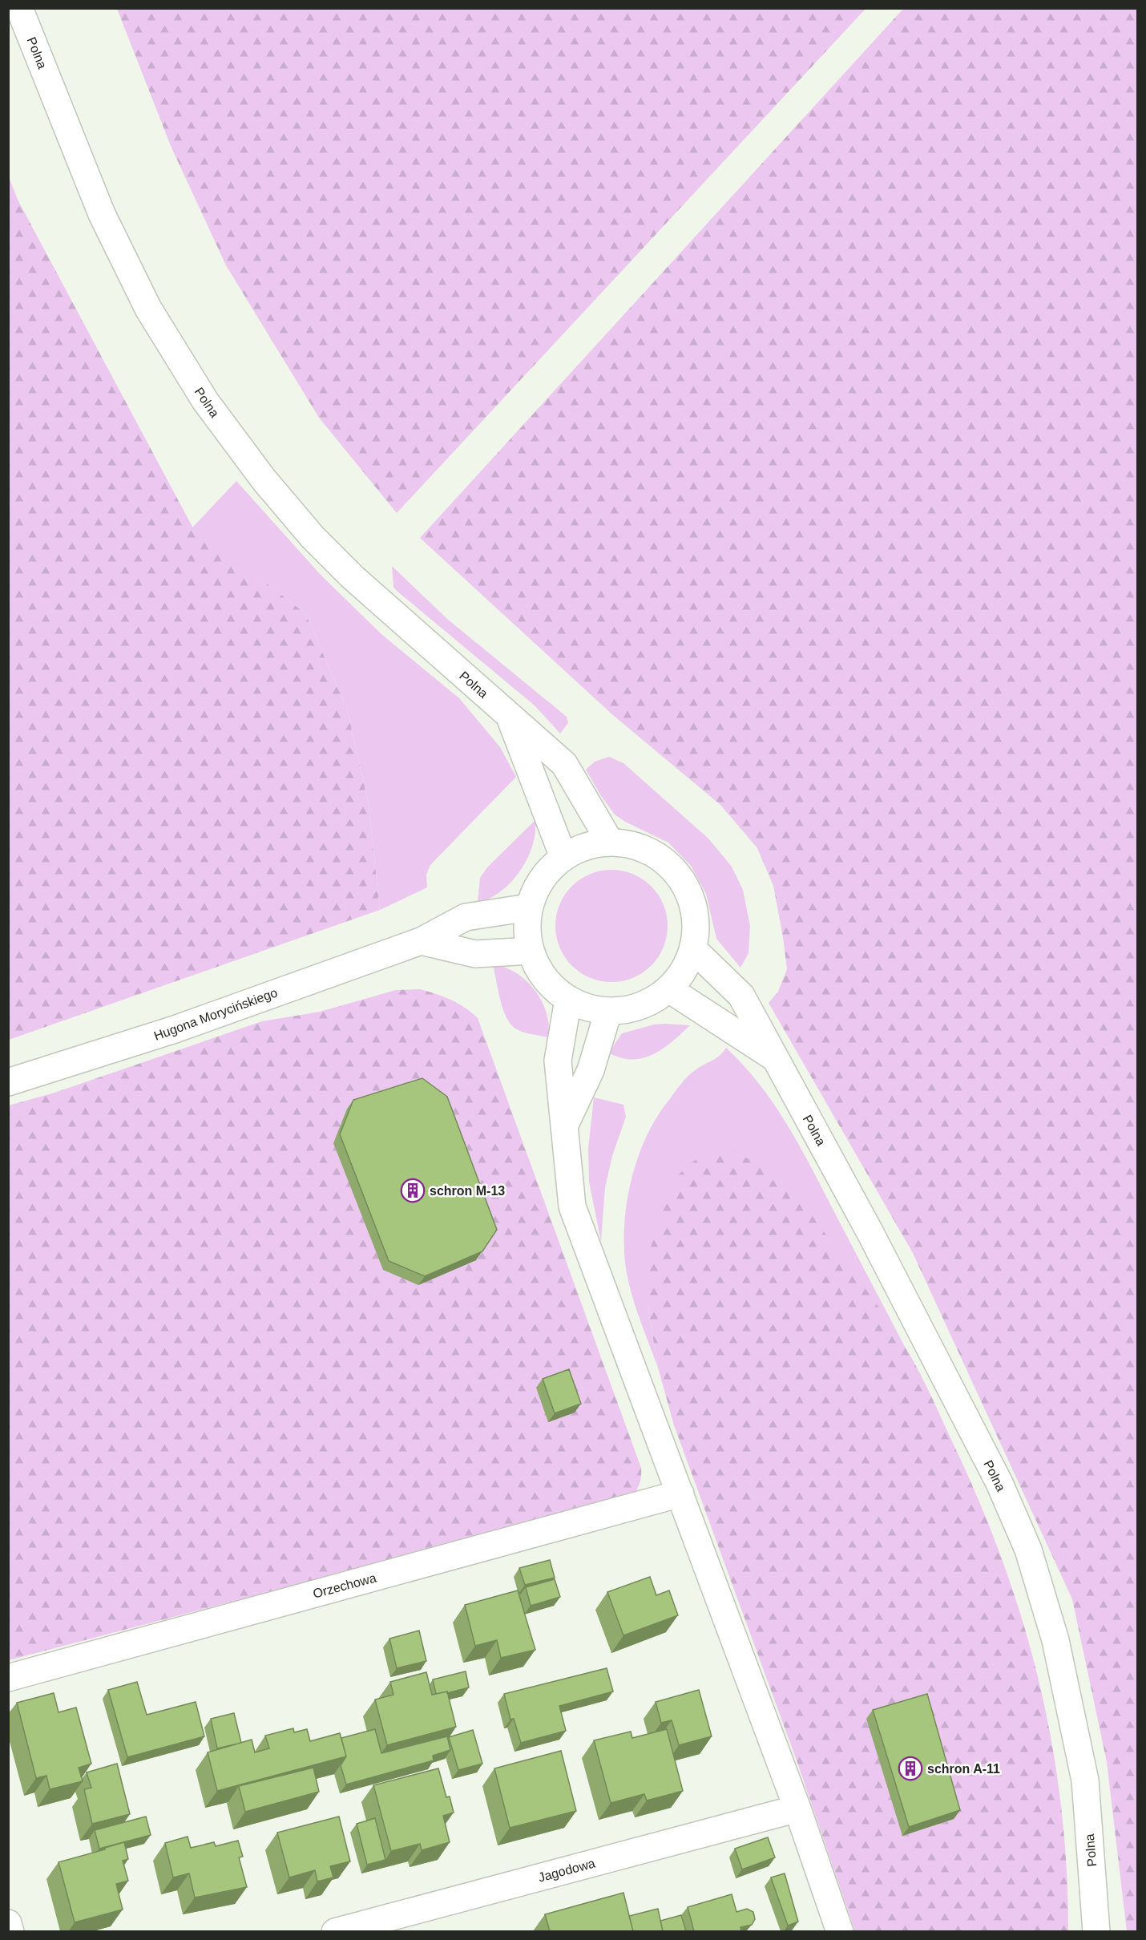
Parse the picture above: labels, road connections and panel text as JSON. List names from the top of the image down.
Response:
{
  "streets": {
    "street": [
      "Polna",
      "Hugona Morycińskiego",
      "Orzechowa",
      "Jagodowa"
    ]
  },
  "crossings": [
    ["Polna", "Hugona Morycińskiego"]
  ],
  "places": {
    "building": ["schron M-13", "schron A-11"]
  }
}
